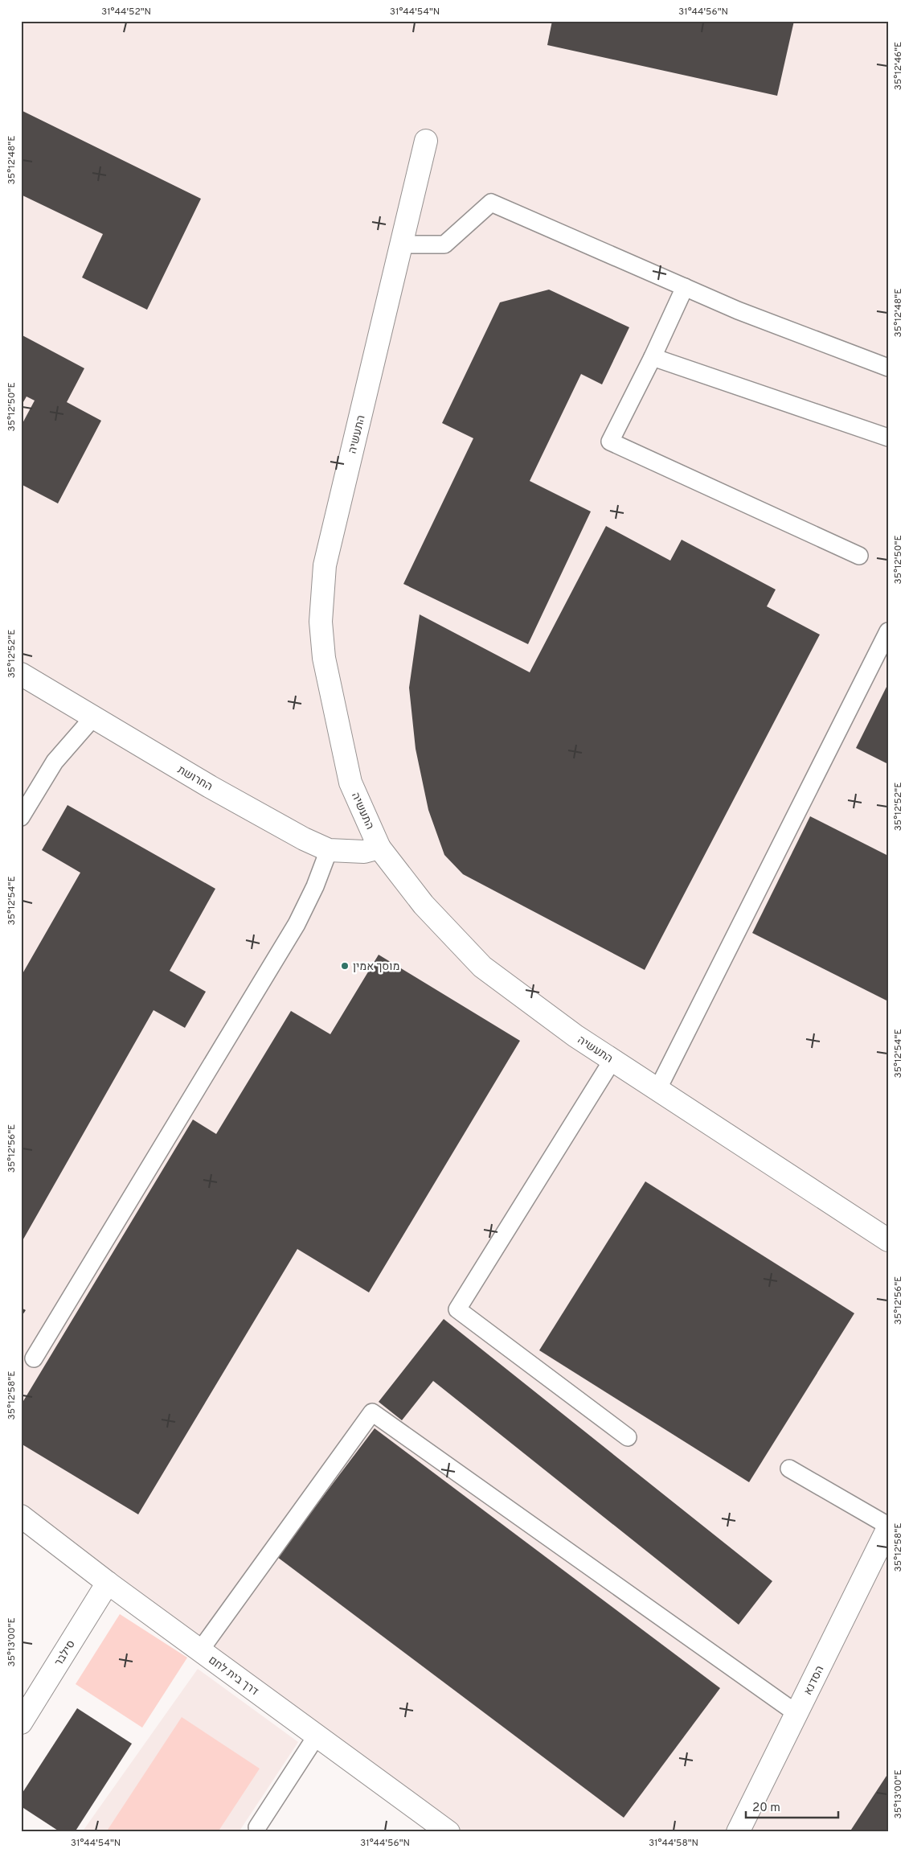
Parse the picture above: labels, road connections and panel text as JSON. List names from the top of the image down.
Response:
{
  "streets": {
    "street": [
      "התעשיה",
      "החרושת",
      "סילבר",
      "דרך בית לחם",
      "הסדנא"
    ]
  },
  "crossings": [
    ["התעשיה", "החרושת"],
    ["סילבר", "דרך בית לחם"]
  ],
  "places": ["מוסך אמין"],
  "scale_bar": "20 m",
  "coordinates": [
    "31°44'52\"N",
    "31°44'54\"N",
    "31°44'56\"N",
    "35°12'46\"E",
    "35°12'48\"E",
    "35°12'50\"E",
    "35°12'52\"E",
    "35°12'54\"E",
    "35°12'56\"E",
    "35°12'58\"E",
    "35°13'00\"E",
    "31°44'58\"N"
  ]
}
